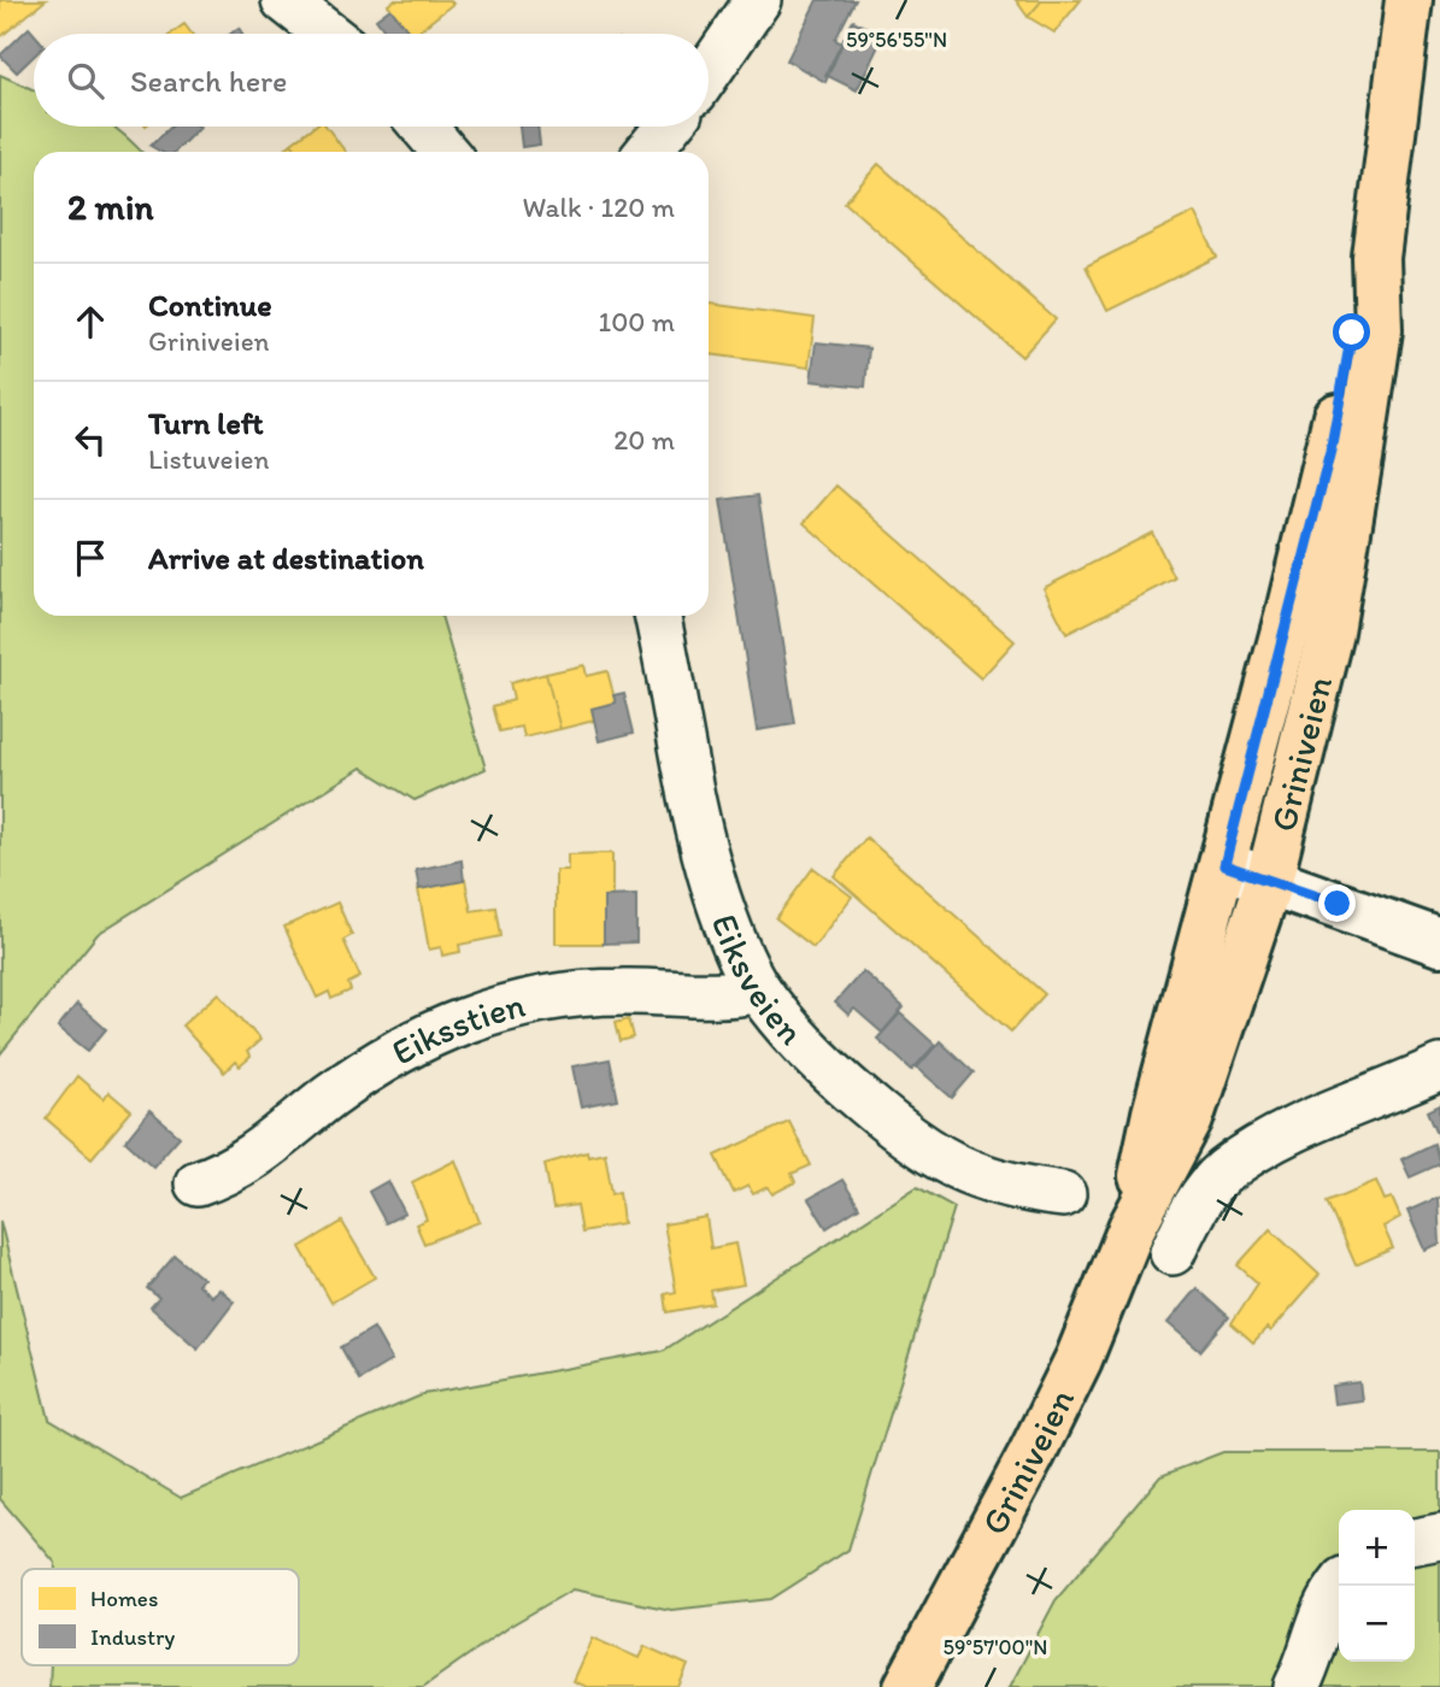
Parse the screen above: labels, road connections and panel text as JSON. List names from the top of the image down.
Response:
{
  "streets": {
    "main road": ["Griniveien"],
    "street": ["Eiksveien", "Eiksstien"]
  },
  "crossings": [
    ["Eiksveien", "Eiksstien"]
  ],
  "legend": ["Homes", "Industry"],
  "page": {
    "search": "Search here",
    "heading": ["2 min", "Walk · 120 m"],
    "list": [
      ["Continue", "Griniveien", "100 m"],
      ["Turn left", "Listuveien", "20 m"],
      "Arrive at destination"
    ],
    "map_buttons": ["+", "−"]
  },
  "coordinates": ["59°56'55\"N", "59°57'00\"N"]
}
